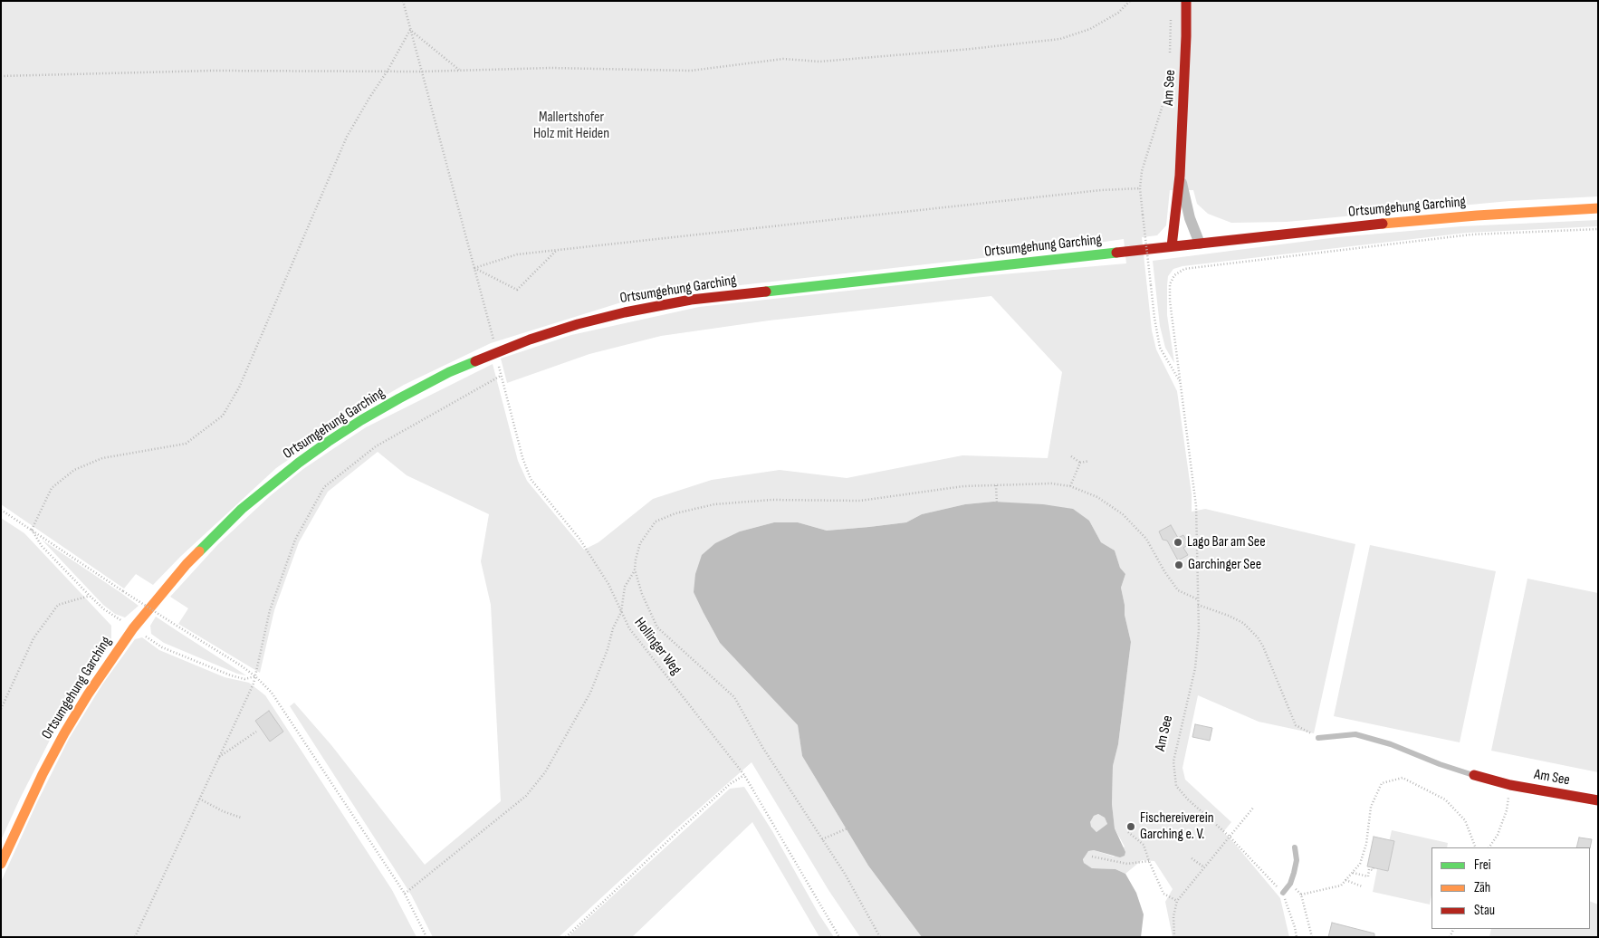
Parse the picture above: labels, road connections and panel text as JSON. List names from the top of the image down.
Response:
{
  "streets": {
    "main road": ["Am See", "Ortsumgehung Garching"],
    "path": ["Hollinger Weg"]
  },
  "crossings": [
    ["Am See", "Ortsumgehung Garching"],
    ["Ortsumgehung Garching", "Hollinger Weg"]
  ],
  "parks": ["Mallertshofer Holz mit Heiden"],
  "places": ["Lago Bar am See", "Garchinger See", "Fischereiverein Garching e. V."],
  "legend": ["Frei", "Zäh", "Stau"]
}
